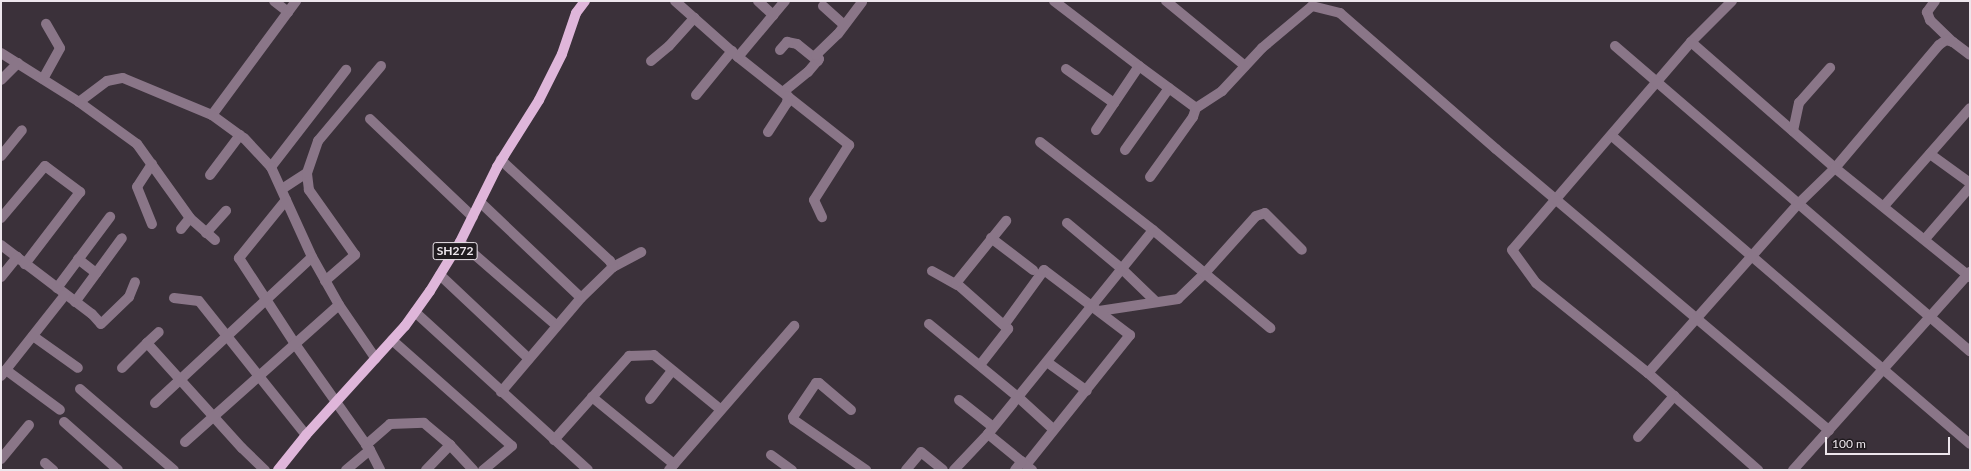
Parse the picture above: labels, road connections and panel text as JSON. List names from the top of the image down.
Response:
{
  "streets": {
    "main road": ["SH272"]
  },
  "scale_bar": "100 m"
}
